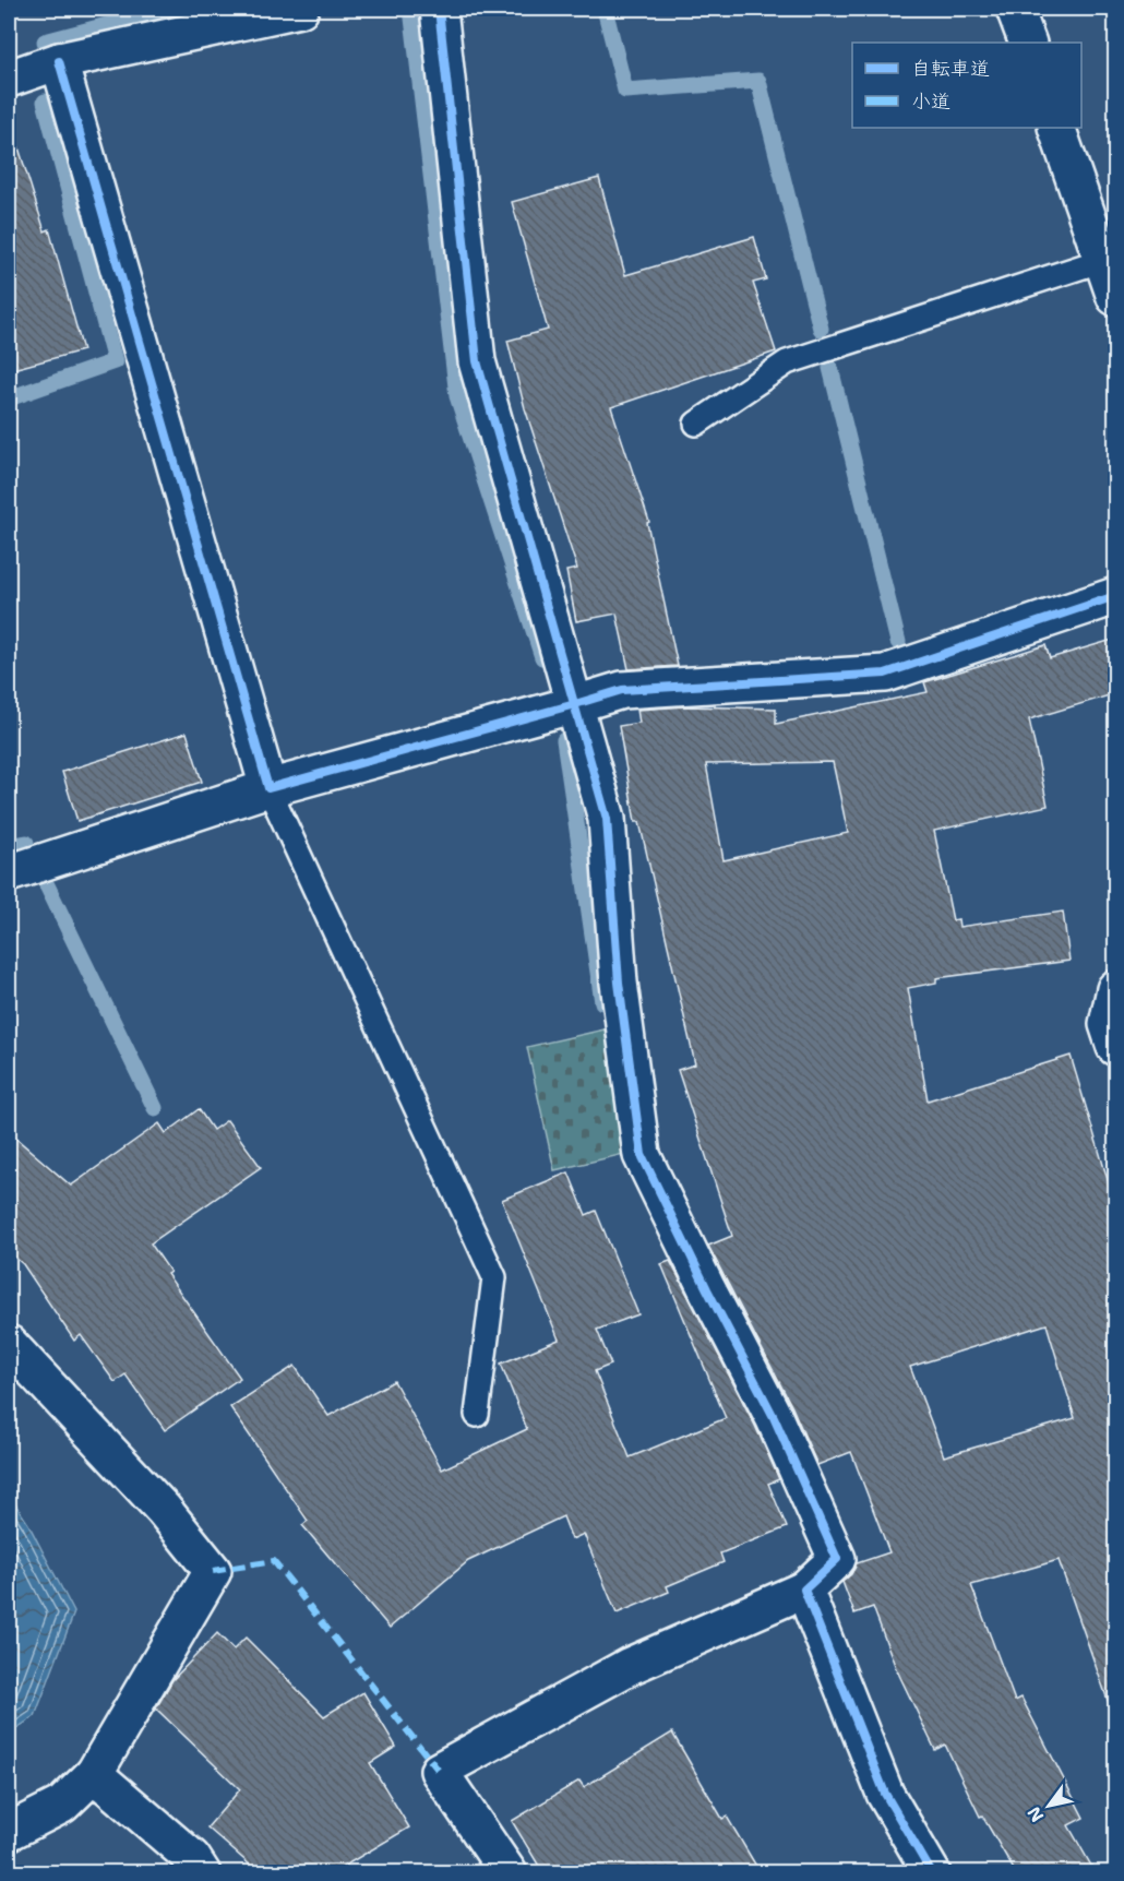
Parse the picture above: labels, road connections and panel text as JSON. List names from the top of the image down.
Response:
{
  "legend": ["自転車道", "小道"],
  "north": "bottom left"
}
